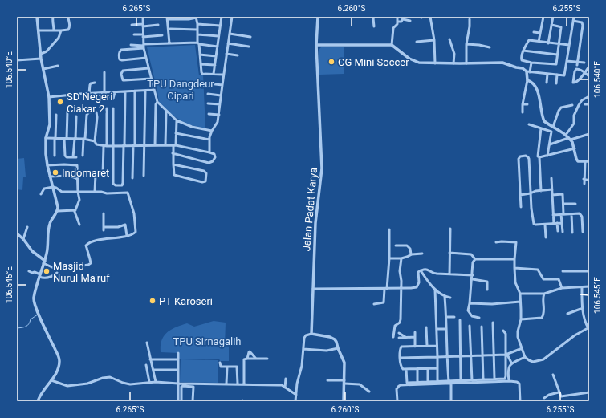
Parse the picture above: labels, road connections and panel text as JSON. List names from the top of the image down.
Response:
{
  "streets": {
    "street": ["Jalan Padat Karya"]
  },
  "parks": ["TPU Dangdeur Cipari", "TPU Sirnagalih"],
  "places": [
    "CG Mini Soccer",
    "SD Negeri Ciakar 2",
    "Indomaret",
    "Masjid Nurul Ma'ruf",
    "PT Karoseri"
  ],
  "coordinates": [
    "6.265°S",
    "6.260°S",
    "6.255°S",
    "106.540°E",
    "106.545°E"
  ]
}
